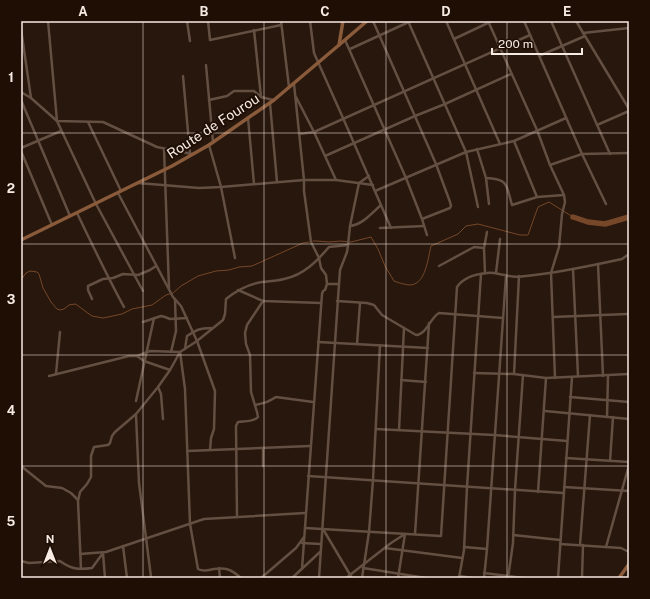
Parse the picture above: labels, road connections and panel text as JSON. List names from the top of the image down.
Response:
{
  "streets": {
    "main road": ["Route de Fourou"]
  },
  "scale_bar": "200 m",
  "north": "top",
  "grid": {
    "columns": [
      "A",
      "B",
      "C",
      "D",
      "E"
    ],
    "rows": [
      "1",
      "2",
      "3",
      "4",
      "5"
    ]
  }
}
